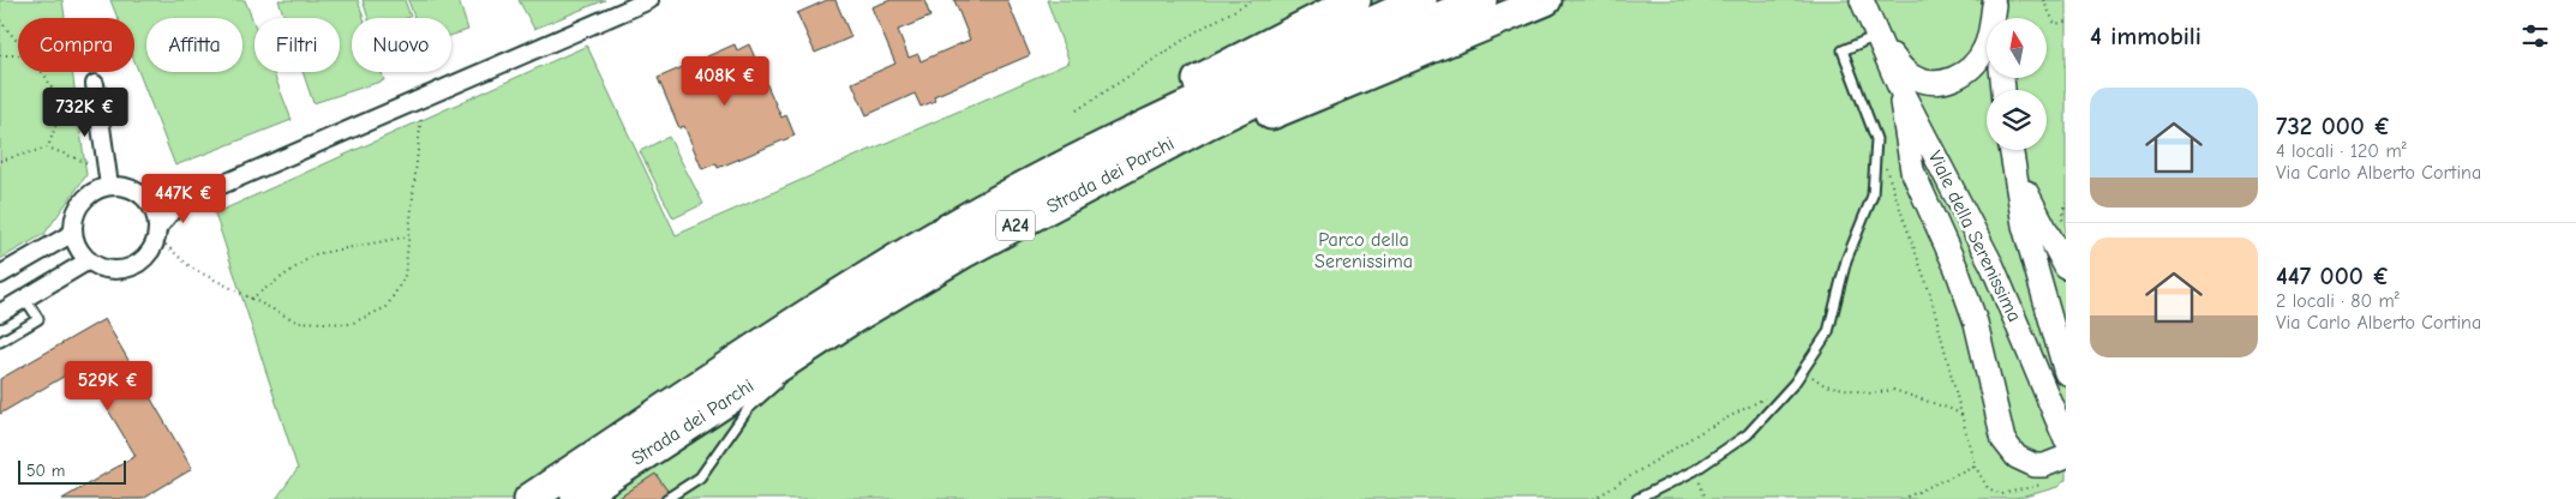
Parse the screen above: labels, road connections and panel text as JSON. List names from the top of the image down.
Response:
{
  "streets": {
    "highway": ["Strada dei Parchi", "A24"],
    "main road": ["Viale della Serenissima"]
  },
  "parks": ["Parco della Serenissima"],
  "scale_bar": "50 m",
  "north": "top",
  "page": {
    "heading": "4 immobili",
    "chip": [
      "Compra",
      "Affitta",
      "Filtri",
      "Nuovo"
    ],
    "price": [
      "408K €",
      "732K €",
      "447K €",
      "529K €"
    ],
    "list": [
      {
        "name": "732 000 €",
        "note": "4 locali · 120 m² · Via Carlo Alberto Cortina"
      },
      {
        "name": "447 000 €",
        "note": "2 locali · 80 m² · Via Carlo Alberto Cortina"
      }
    ],
    "scale": "50 m"
  }
}
